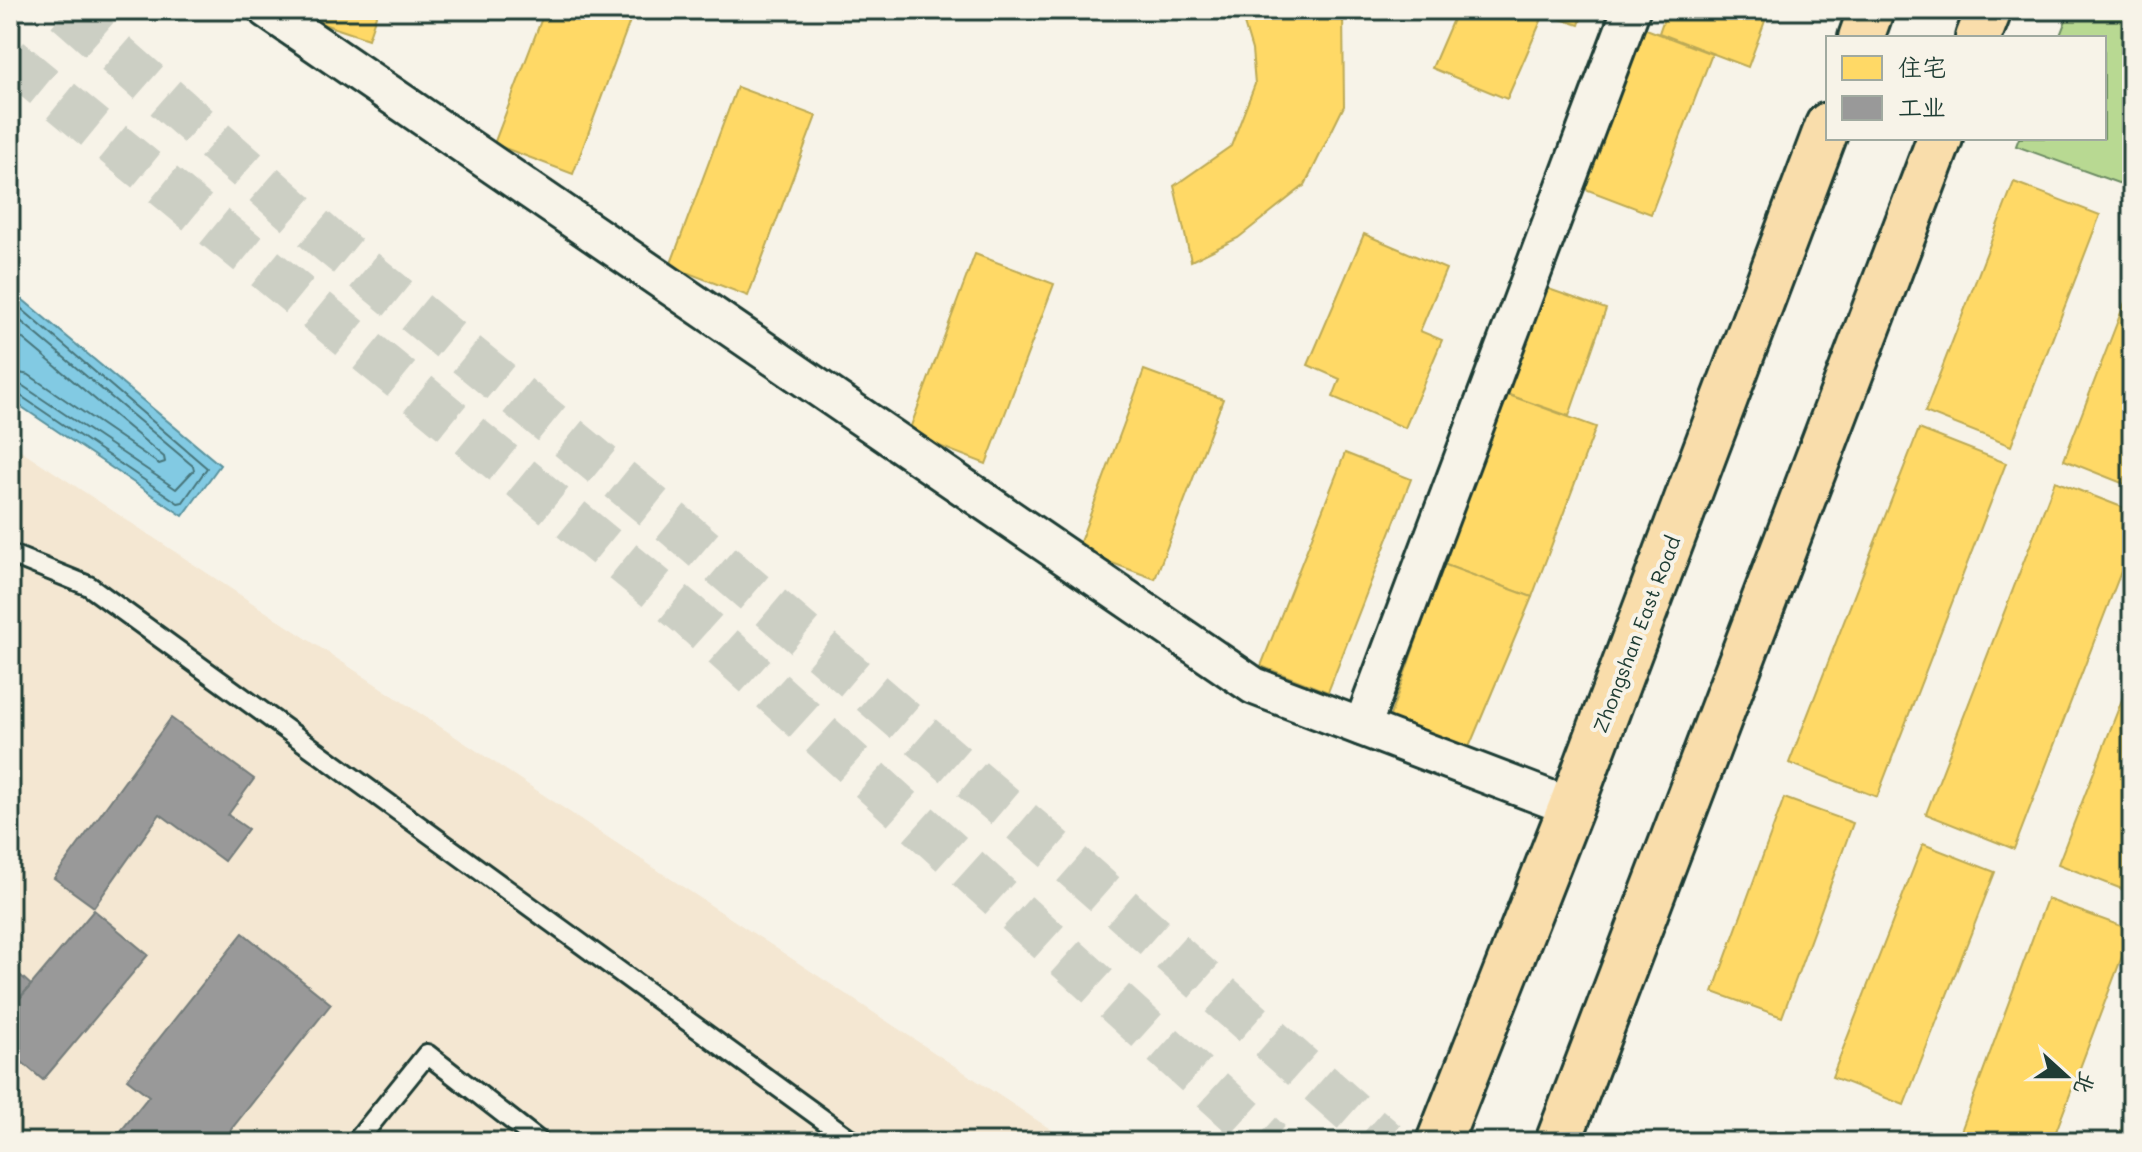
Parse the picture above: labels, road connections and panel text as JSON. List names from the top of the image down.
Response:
{
  "streets": {
    "main road": ["Zhongshan East Road"]
  },
  "legend": ["住宅", "工业"],
  "north": "right"
}
